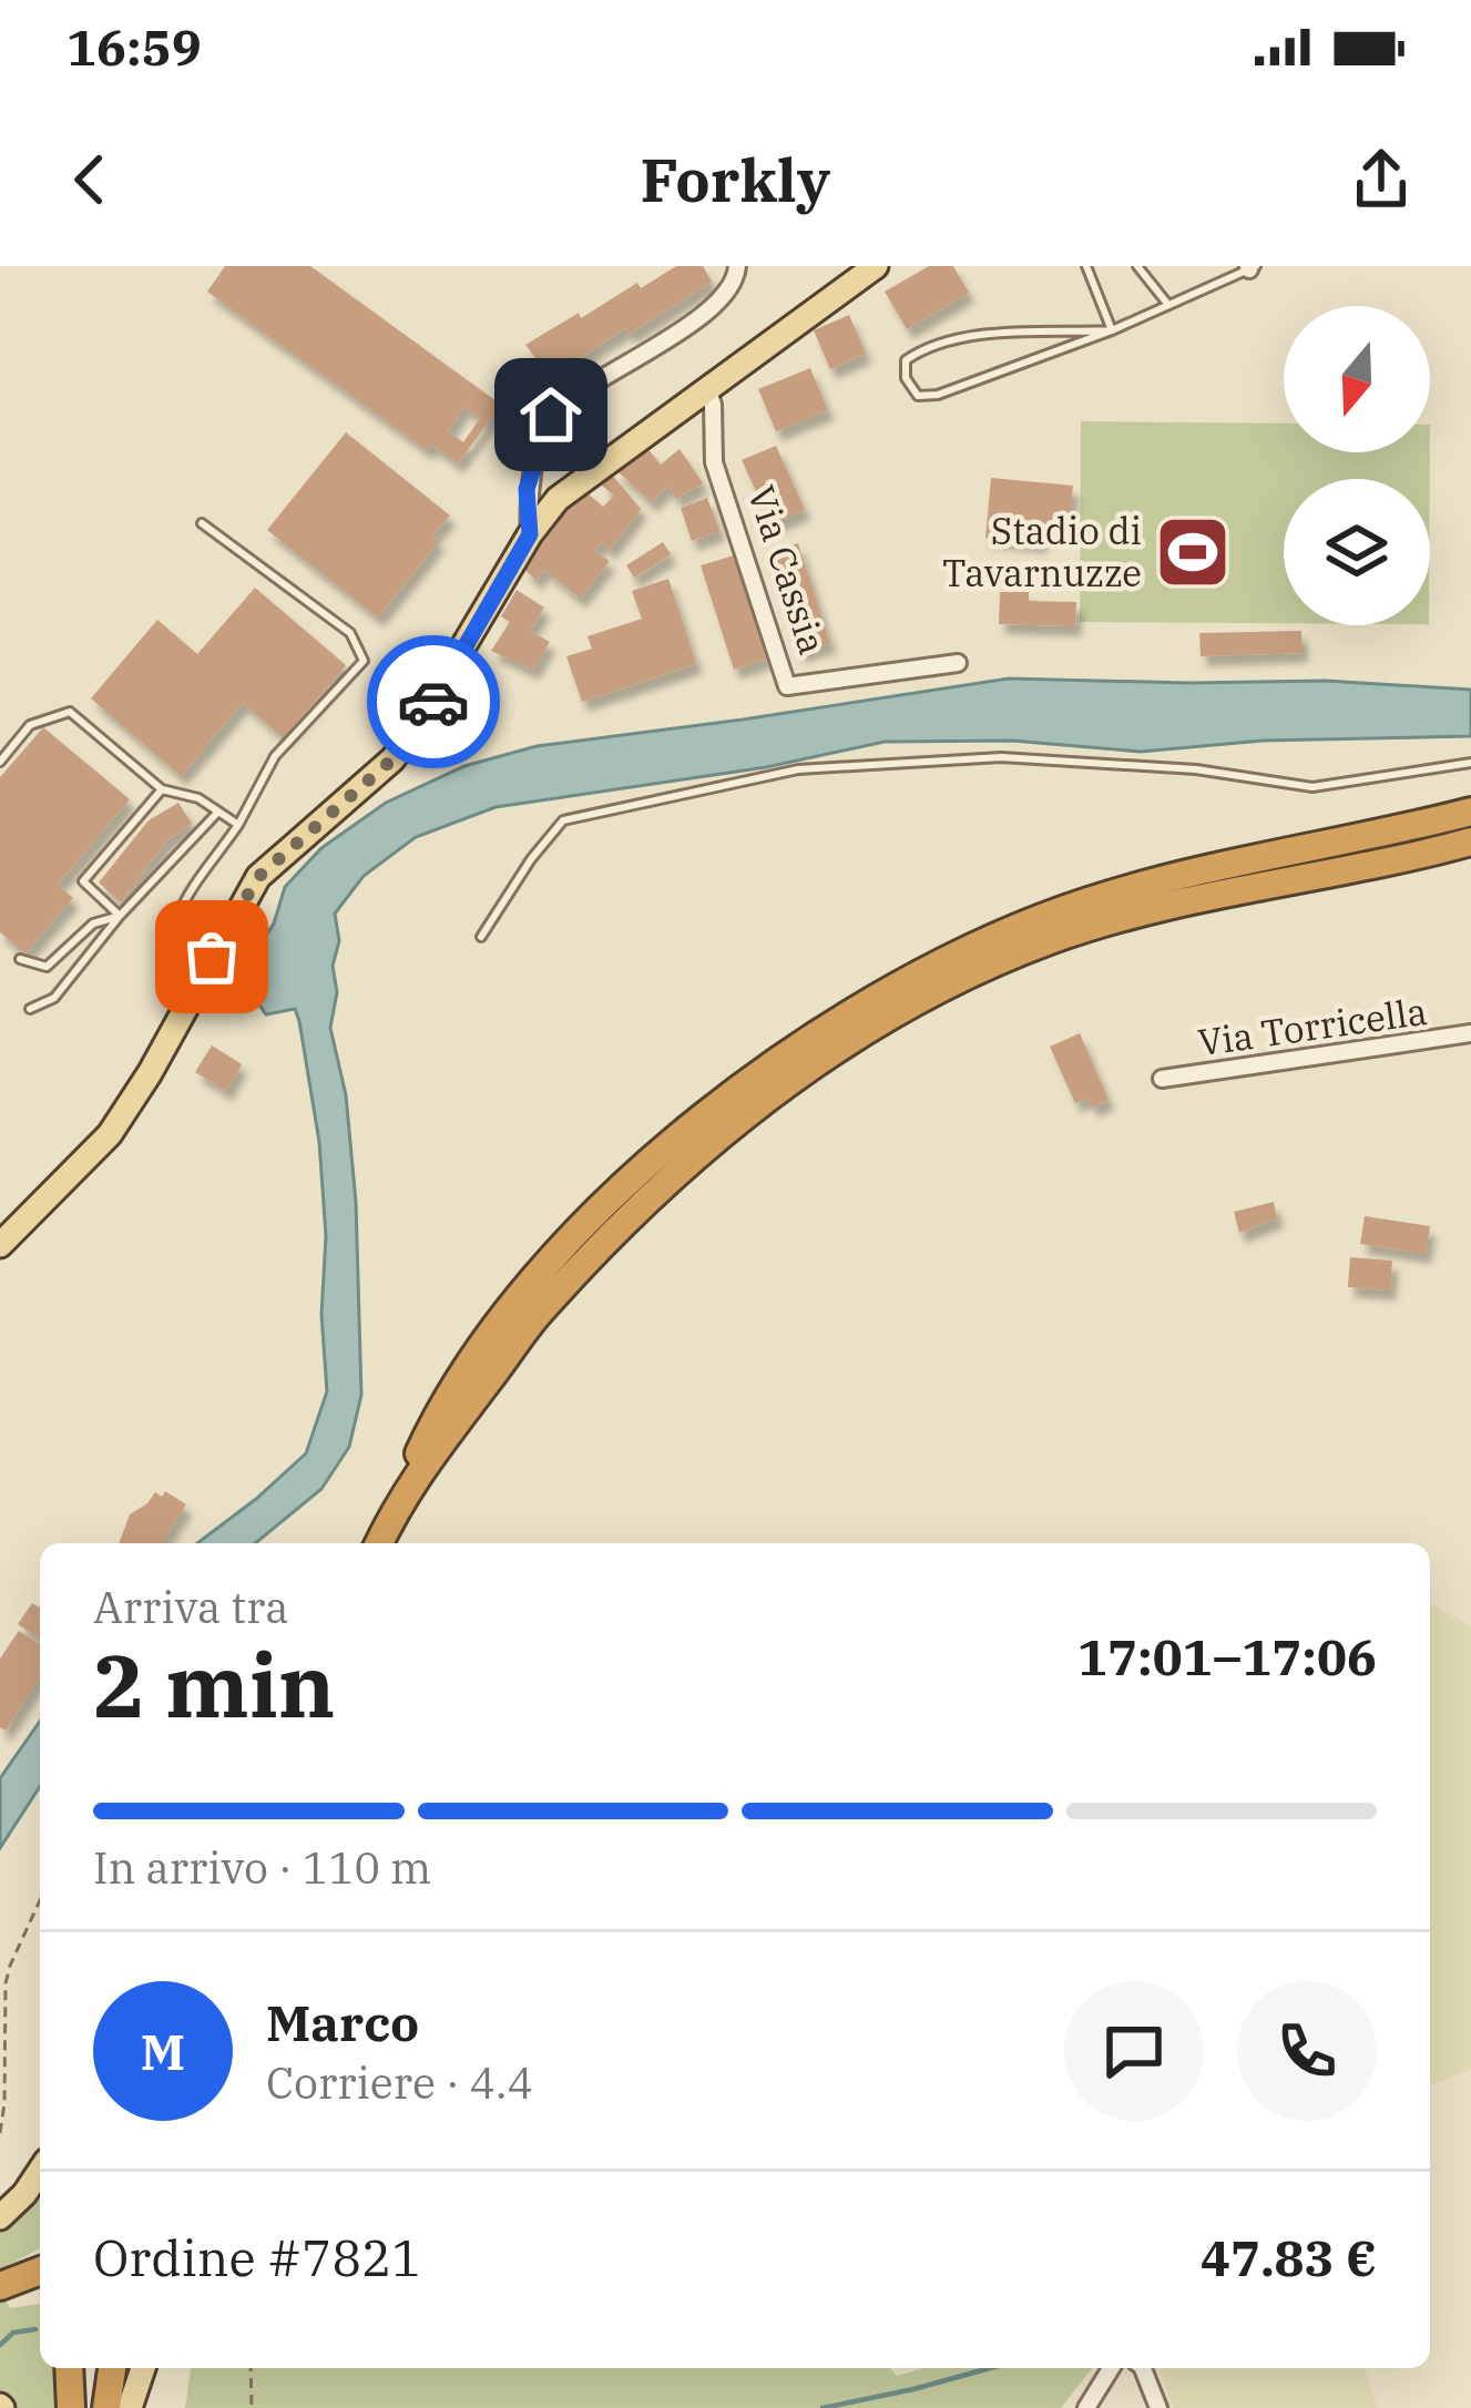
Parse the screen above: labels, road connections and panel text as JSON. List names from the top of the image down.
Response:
{
  "streets": {
    "street": ["Via Cassia", "Via Torricella"]
  },
  "places": {
    "sports": ["Stadio di Tavarnuzze"]
  },
  "north": "bottom",
  "page": {
    "status": "16:59",
    "header": "Forkly",
    "heading": ["2 min", "Arriva tra", "17:01–17:06"],
    "panel": [
      "Marco",
      "Corriere · 4.4",
      "Ordine #7821",
      "47.83 €"
    ],
    "bar": "In arrivo · 110 m",
    "round": "M"
  }
}
